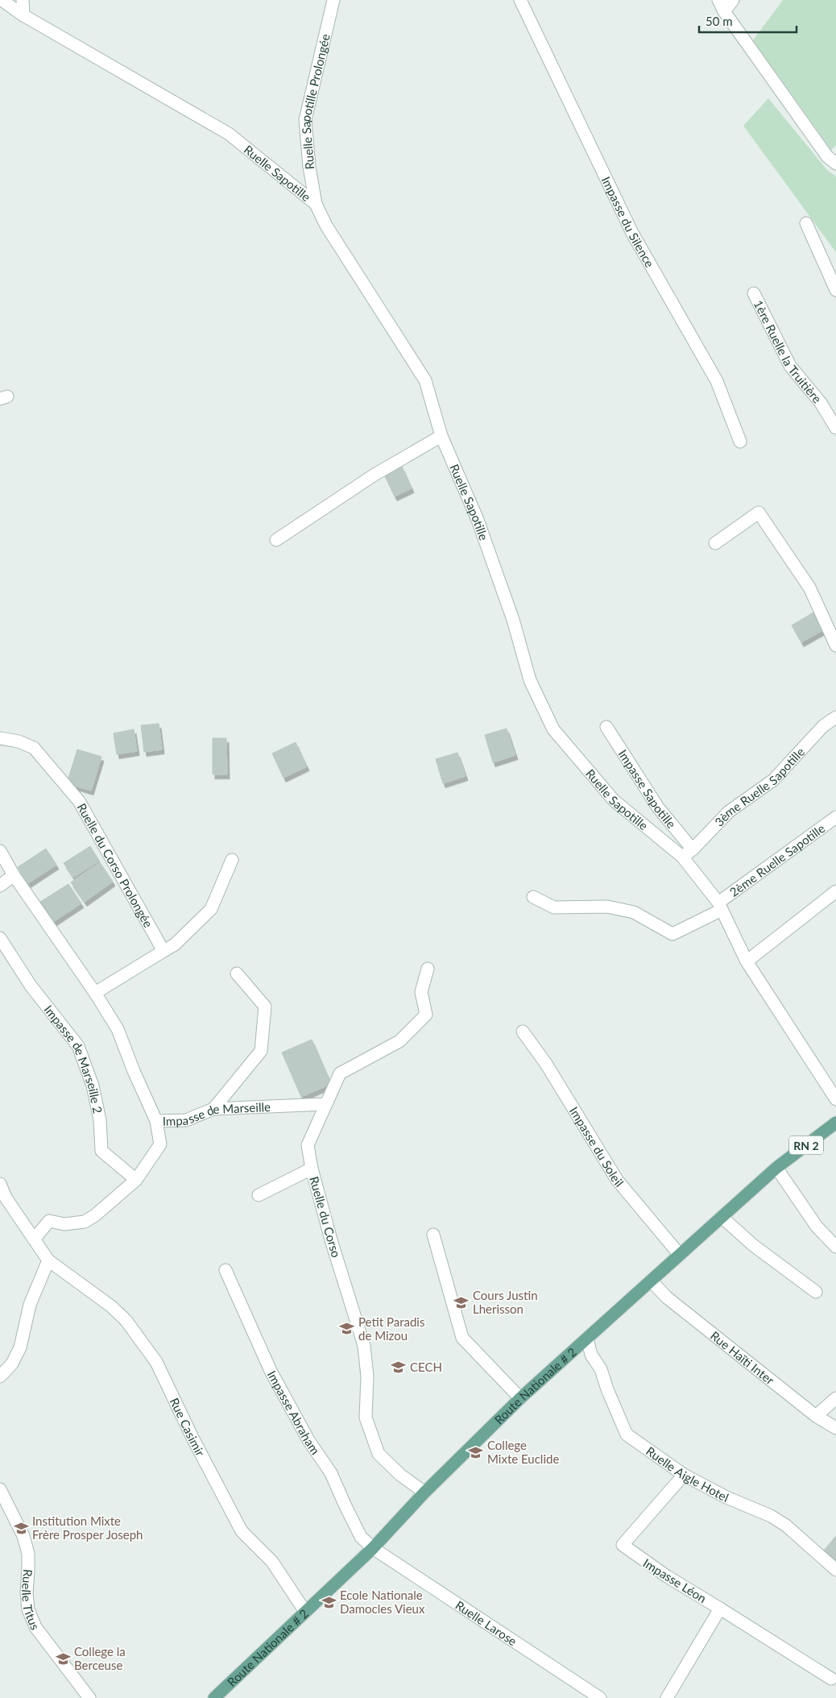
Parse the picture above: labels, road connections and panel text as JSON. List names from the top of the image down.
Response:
{
  "streets": {
    "main road": ["RN 2", "Route Nationale # 2"],
    "street": [
      "Ruelle Sapotille Prolongée",
      "Ruelle Sapotille",
      "Impasse du Silence",
      "1ère Ruelle la Truitière",
      "3ème Ruelle Sapotille",
      "Impasse Sapotille",
      "2ème Ruelle Sapotille",
      "Ruelle du Corso Prolongée",
      "Impasse de Marseille 2",
      "Impasse de Marseille",
      "Impasse du Soleil",
      "Ruelle du Corso",
      "Rue Haïti Inter",
      "Impasse Abraham",
      "Rue Casimir",
      "Ruelle Aigle Hotel",
      "Impasse Léon",
      "Ruelle Titus",
      "Ruelle Larose"
    ]
  },
  "crossings": [
    ["Ruelle Sapotille Prolongée", "Ruelle Sapotille"],
    ["Ruelle Sapotille", "3ème Ruelle Sapotille"],
    ["Ruelle Sapotille", "2ème Ruelle Sapotille"],
    ["3ème Ruelle Sapotille", "Impasse Sapotille"],
    ["Impasse de Marseille 2", "Impasse de Marseille"],
    ["Impasse de Marseille", "Ruelle du Corso"],
    ["Impasse de Marseille", "Rue Casimir"],
    ["Impasse du Soleil", "Route Nationale # 2"],
    ["Ruelle du Corso", "Route Nationale # 2"],
    ["Rue Haïti Inter", "Route Nationale # 2"],
    ["Route Nationale # 2", "Impasse Abraham"],
    ["Route Nationale # 2", "Rue Casimir"],
    ["Route Nationale # 2", "Ruelle Aigle Hotel"],
    ["Route Nationale # 2", "Ruelle Larose"],
    ["Impasse Abraham", "Ruelle Larose"],
    ["Ruelle Aigle Hotel", "Impasse Léon"]
  ],
  "places": {
    "school or university": [
      "Cours Justin Lherisson",
      "Petit Paradis de Mizou",
      "CECH",
      "College Mixte Euclide",
      "Institution Mixte Frère Prosper Joseph",
      "Ecole Nationale Damocles Vieux",
      "College la Berceuse"
    ]
  },
  "scale_bar": "50 m"
}
